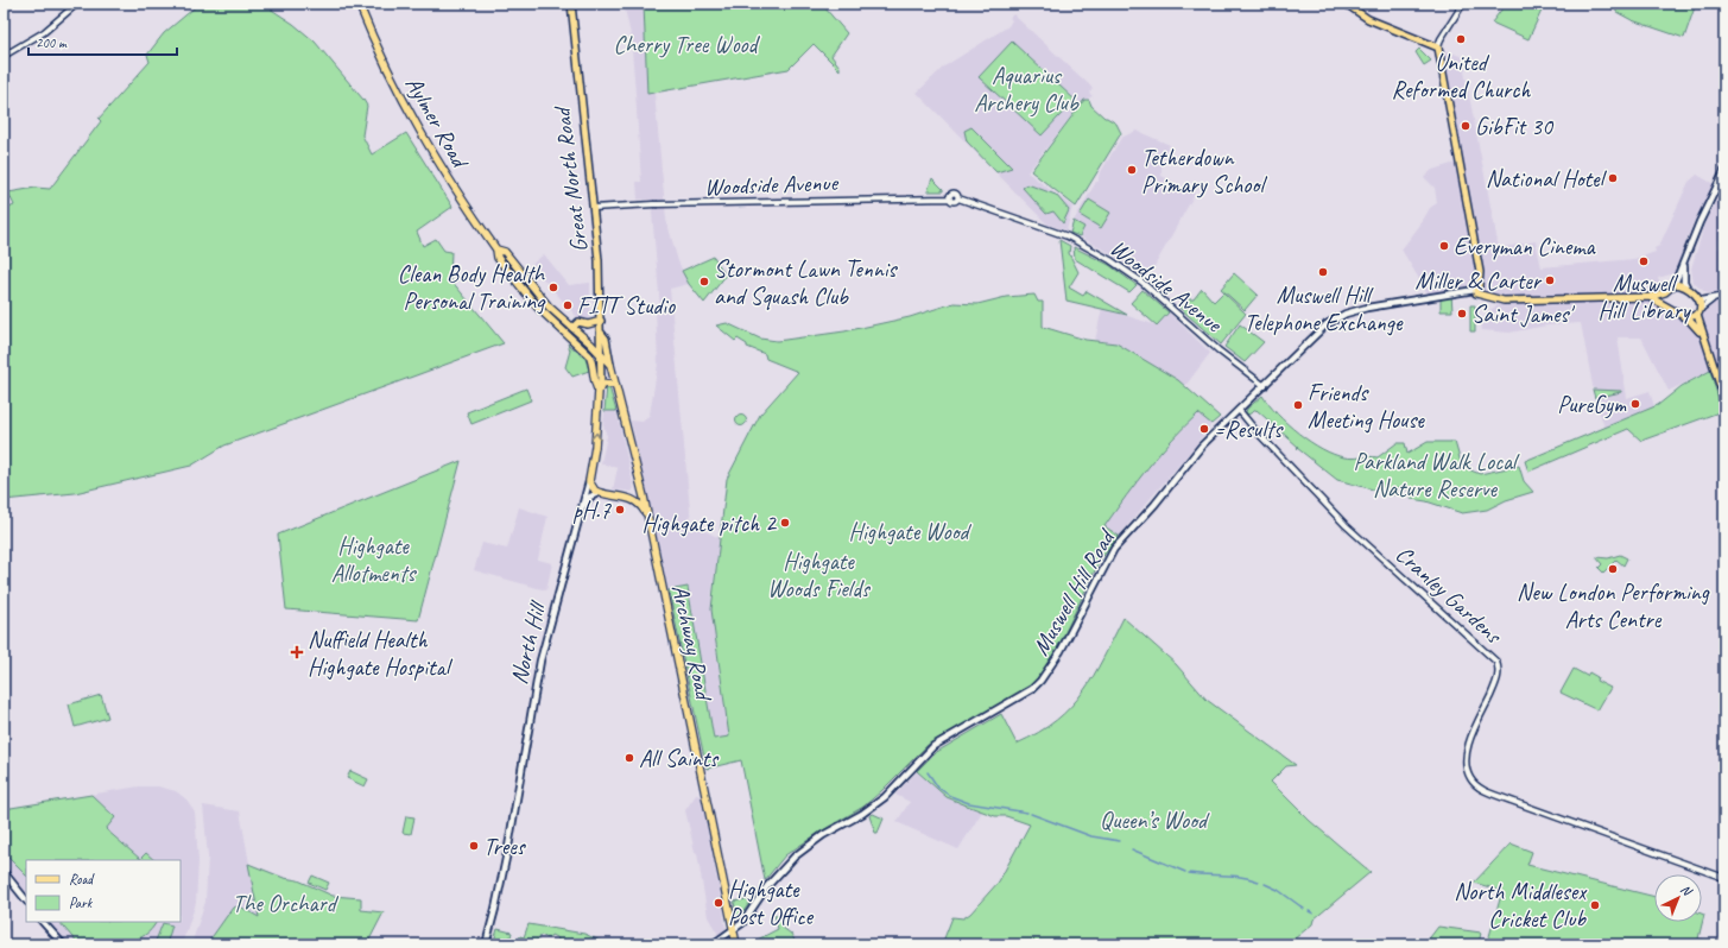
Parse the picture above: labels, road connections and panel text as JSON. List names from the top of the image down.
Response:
{
  "streets": {
    "highway": ["Aylmer Road", "Archway Road", "North Hill"],
    "main road": ["Great North Road", "Muswell Hill Road"],
    "street": ["Woodside Avenue", "Cranley Gardens"]
  },
  "crossings": [
    ["Aylmer Road", "Great North Road"],
    ["Aylmer Road", "Archway Road"],
    ["Aylmer Road", "North Hill"],
    ["Great North Road", "Woodside Avenue"],
    ["Great North Road", "Archway Road"],
    ["Great North Road", "North Hill"],
    ["Woodside Avenue", "Muswell Hill Road"],
    ["Muswell Hill Road", "Cranley Gardens"],
    ["Muswell Hill Road", "Archway Road"],
    ["Archway Road", "North Hill"]
  ],
  "parks": [
    "Cherry Tree Wood",
    "Aquarius Archery Club",
    "Parkland Walk Local Nature Reserve",
    "Highgate Wood",
    "Highgate Allotments",
    "Highgate Woods Fields",
    "Queen’s Wood",
    "The Orchard"
  ],
  "places": {
    "other": [
      "United Reformed Church",
      "GibFit 30",
      "Tetherdown Primary School",
      "National Hotel",
      "Everyman Cinema",
      "Muswell Hill Library",
      "Muswell Hill Telephone Exchange",
      "Miller & Carter",
      "Stormont Lawn Tennis and Squash Club",
      "Clean Body Health Personal Training",
      "FITT Studio",
      "Saint James'",
      "PureGym",
      "Friends Meeting House",
      "=Results",
      "pH.7",
      "Highgate pitch 2",
      "New London Performing Arts Centre",
      "All Saints",
      "Trees",
      "Highgate Post Office",
      "North Middlesex Cricket Club"
    ],
    "health": ["Nuffield Health Highgate Hospital"]
  },
  "legend": ["Road", "Park"],
  "scale_bar": "200 m",
  "north": "top right"
}
